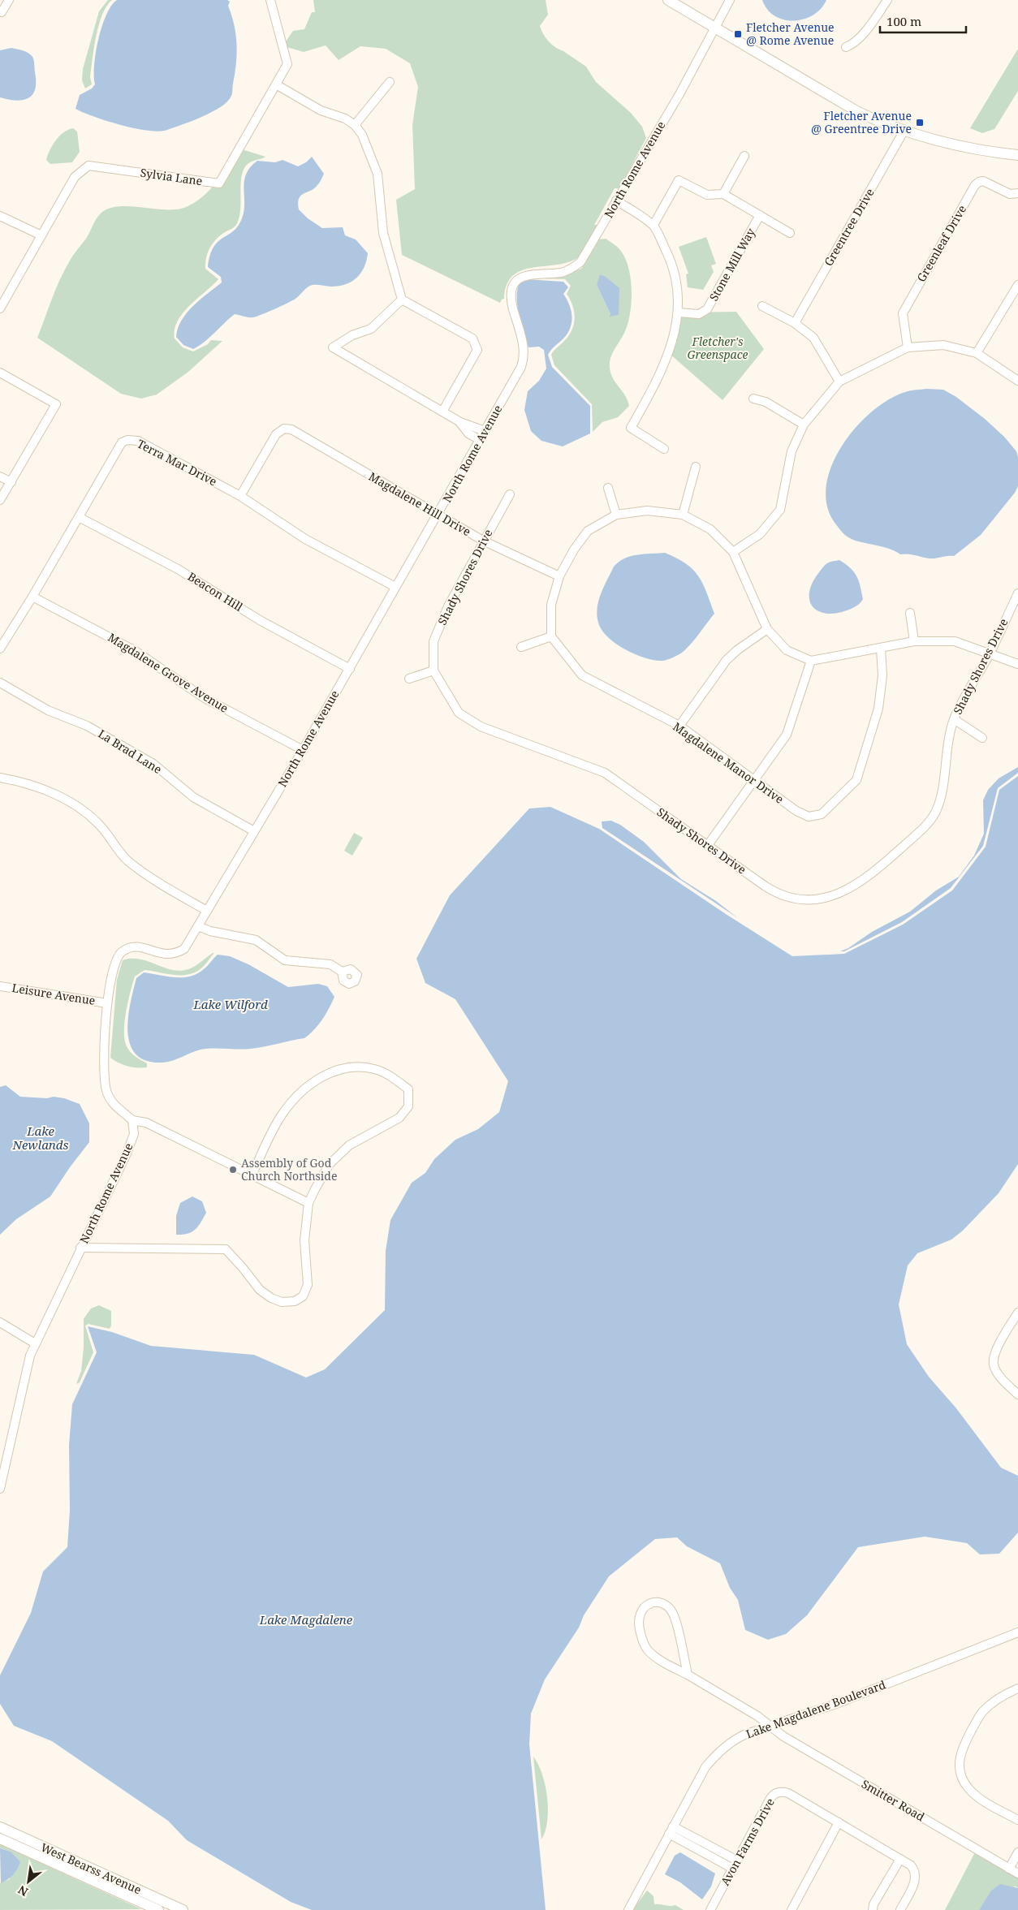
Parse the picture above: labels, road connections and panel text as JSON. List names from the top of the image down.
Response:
{
  "streets": {
    "main road": ["West Bearss Avenue"],
    "street": [
      "North Rome Avenue",
      "Sylvia Lane",
      "Greentree Drive",
      "Greenleaf Drive",
      "Stone Mill Way",
      "Terra Mar Drive",
      "Magdalene Hill Drive",
      "Shady Shores Drive",
      "Beacon Hill",
      "Magdalene Grove Avenue",
      "La Brad Lane",
      "Magdalene Manor Drive",
      "Leisure Avenue",
      "Lake Magdalene Boulevard",
      "Smitter Road",
      "Avon Farms Drive"
    ]
  },
  "crossings": [
    ["North Rome Avenue", "Terra Mar Drive"],
    ["North Rome Avenue", "Magdalene Hill Drive"],
    ["North Rome Avenue", "Beacon Hill"],
    ["North Rome Avenue", "Magdalene Grove Avenue"],
    ["North Rome Avenue", "La Brad Lane"],
    ["North Rome Avenue", "Leisure Avenue"],
    ["Terra Mar Drive", "Magdalene Hill Drive"],
    ["Terra Mar Drive", "Beacon Hill"],
    ["Terra Mar Drive", "Magdalene Grove Avenue"],
    ["Magdalene Hill Drive", "Shady Shores Drive"],
    ["Lake Magdalene Boulevard", "Smitter Road"]
  ],
  "water": ["Lake Wilford", "Lake Newlands", "Lake Magdalene"],
  "parks": ["Fletcher's Greenspace"],
  "places": {
    "transit": ["Fletcher Avenue @ Rome Avenue", "Fletcher Avenue @ Greentree Drive"],
    "other": ["Assembly of God Church Northside"]
  },
  "scale_bar": "100 m",
  "north": "bottom left"
}
